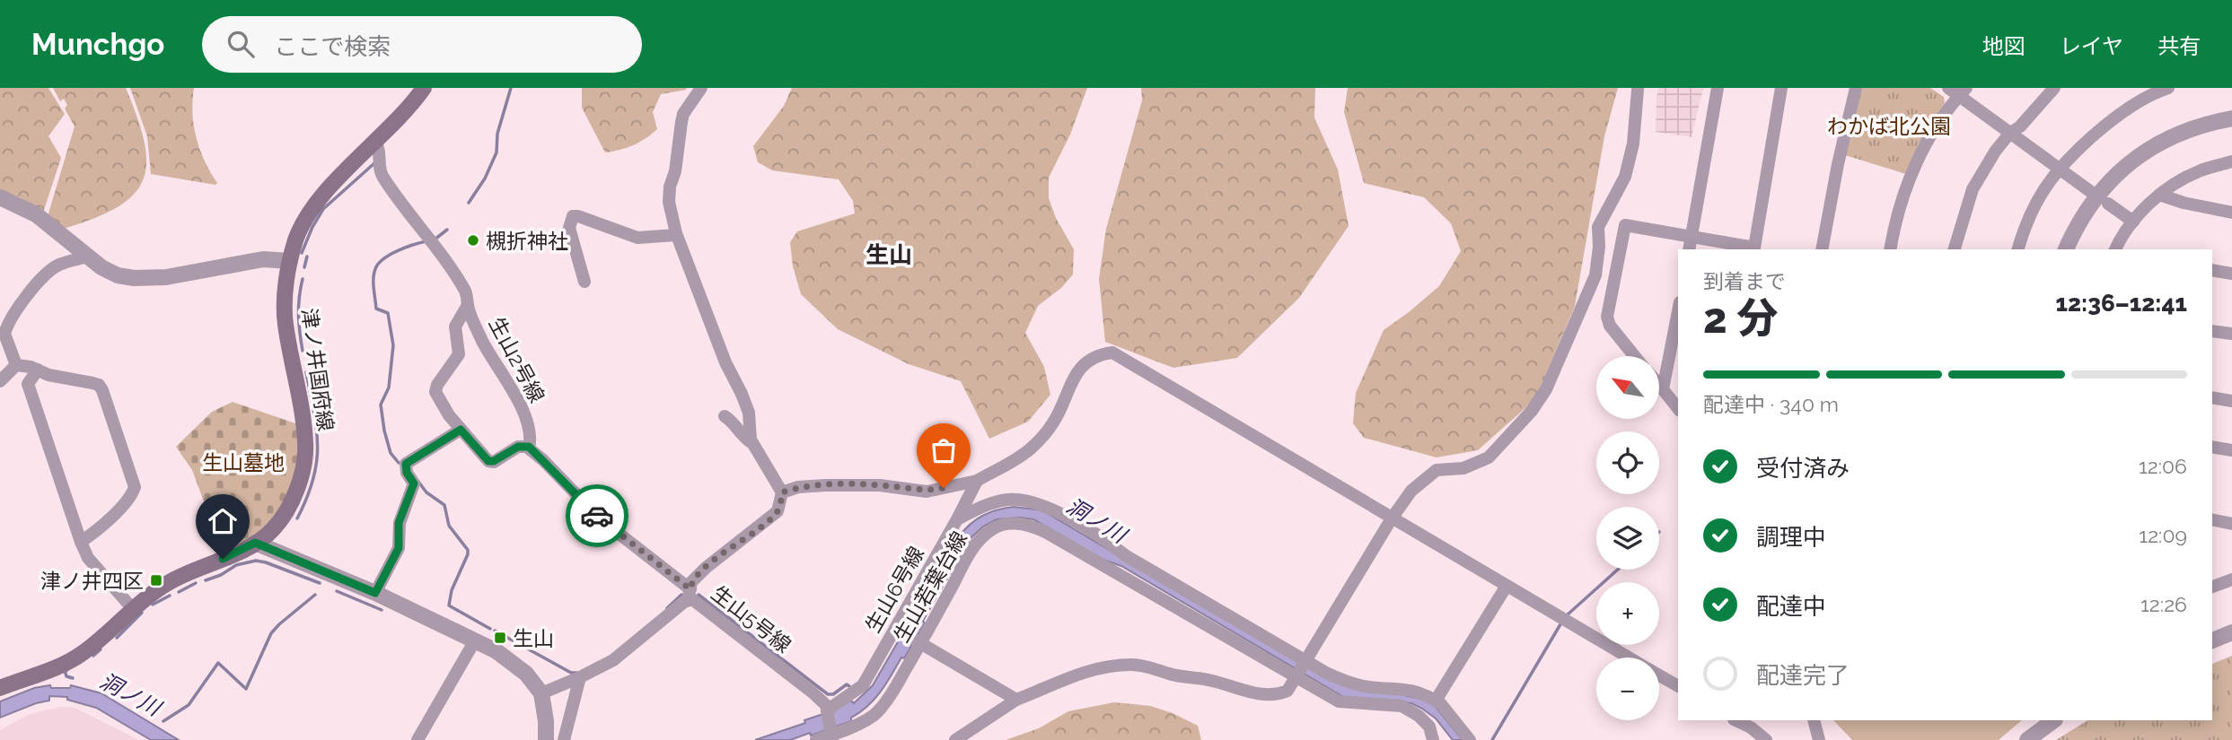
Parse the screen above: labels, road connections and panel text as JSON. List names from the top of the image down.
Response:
{
  "streets": {
    "main road": ["津ノ井国府線"],
    "street": [
      "生山2号線",
      "生山若葉台線",
      "生山6号線",
      "生山5号線"
    ]
  },
  "crossings": [
    ["生山2号線", "津ノ井国府線"],
    ["生山若葉台線", "生山5号線"],
    ["生山6号線", "生山5号線"]
  ],
  "districts": ["生山"],
  "water": ["洞ノ川"],
  "parks": ["わかば北公園", "生山墓地"],
  "places": {
    "other": ["槻折神社"],
    "transit": ["津ノ井四区", "生山"]
  },
  "north": "top left",
  "page": {
    "header": "Munchgo",
    "search": "ここで検索",
    "nav": ["地図", "レイヤ", "共有"],
    "heading": ["2 分", "到着まで", "12:36–12:41"],
    "map_buttons": ["+", "−"],
    "bar": "配達中 · 340 m",
    "list": [
      ["受付済み", "12:06"],
      ["調理中", "12:09"],
      ["配達中", "12:26"],
      "配達完了"
    ]
  }
}
